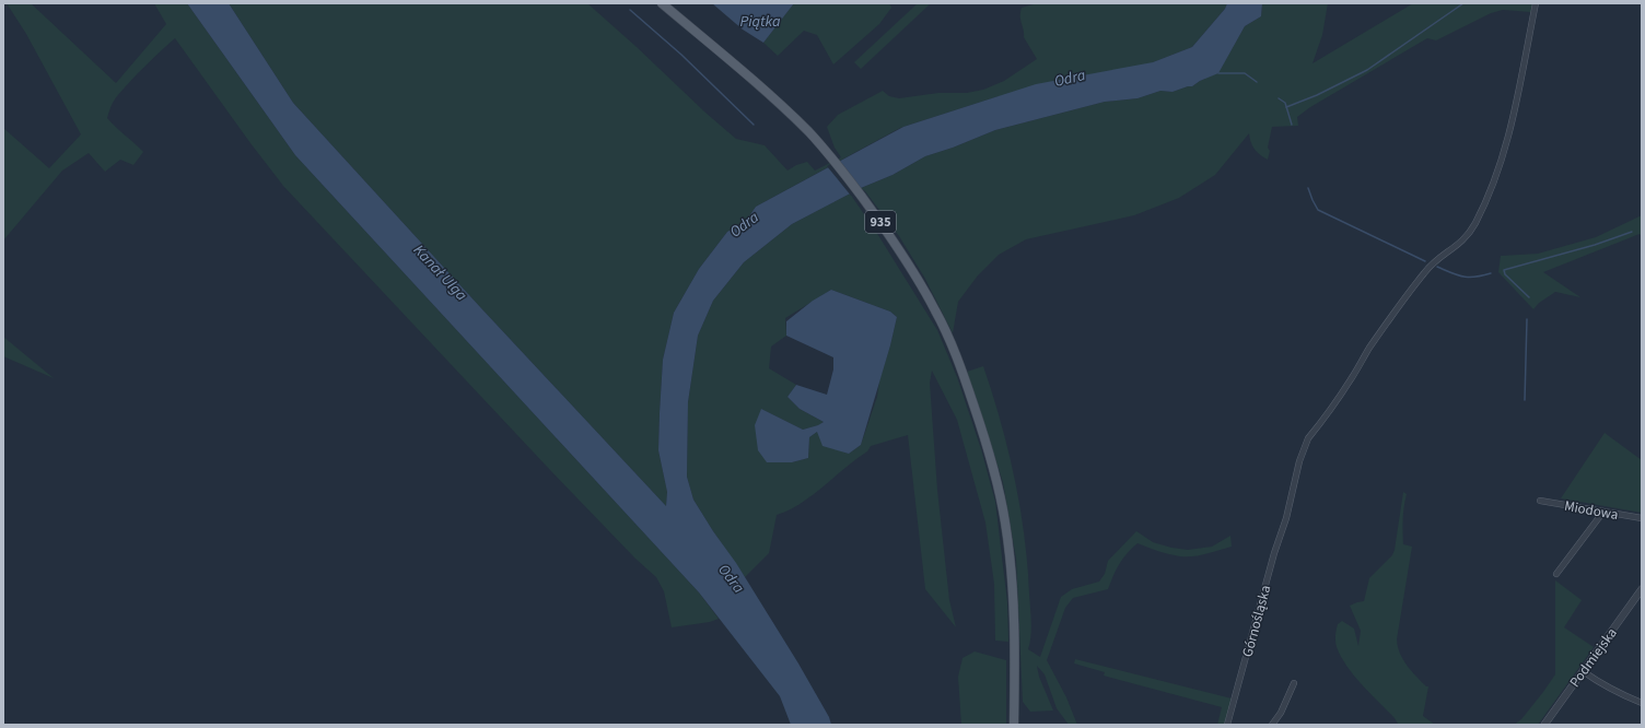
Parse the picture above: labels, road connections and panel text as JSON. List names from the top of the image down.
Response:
{
  "streets": {
    "main road": ["935"],
    "street": ["Miodowa", "Górnośląska", "Podmiejska"]
  },
  "water": ["Piątka", "Odra", "Kanał Ulga"]
}
